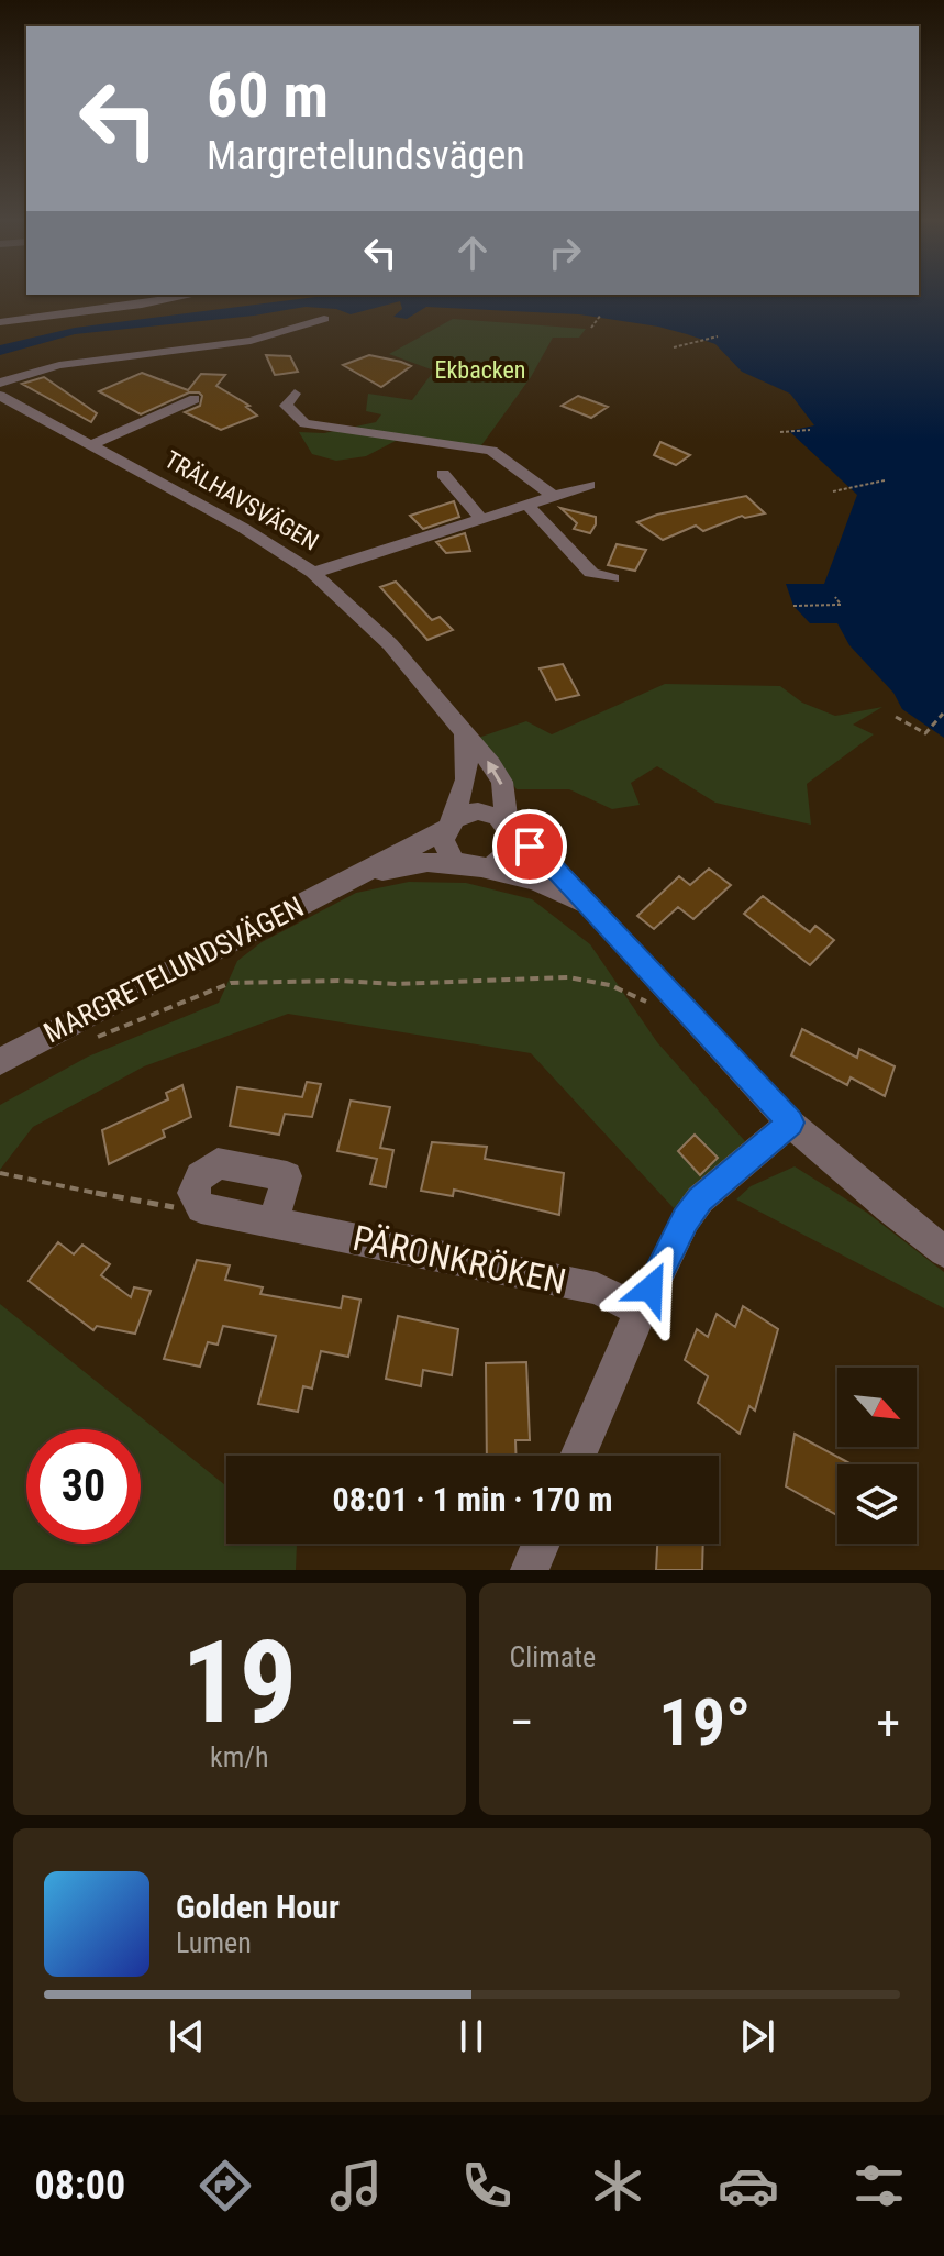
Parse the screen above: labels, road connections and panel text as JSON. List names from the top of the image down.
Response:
{
  "streets": {
    "street": ["TRÄLHAVSVÄGEN", "MARGRETELUNDSVÄGEN", "PÄRONKRÖKEN"]
  },
  "crossings": [
    ["TRÄLHAVSVÄGEN", "MARGRETELUNDSVÄGEN"]
  ],
  "parks": ["Ekbacken"],
  "north": "bottom right",
  "page": {
    "turn": ["60 m", "Margretelundsvägen"],
    "limit": "30",
    "trip": "08:01 · 1 min · 170 m",
    "tile": [
      ["19", "km/h"],
      "Climate"
    ],
    "heat": ["−", "19°", "+"],
    "song": ["Golden Hour", "Lumen"],
    "tabs": "08:00"
  }
}
